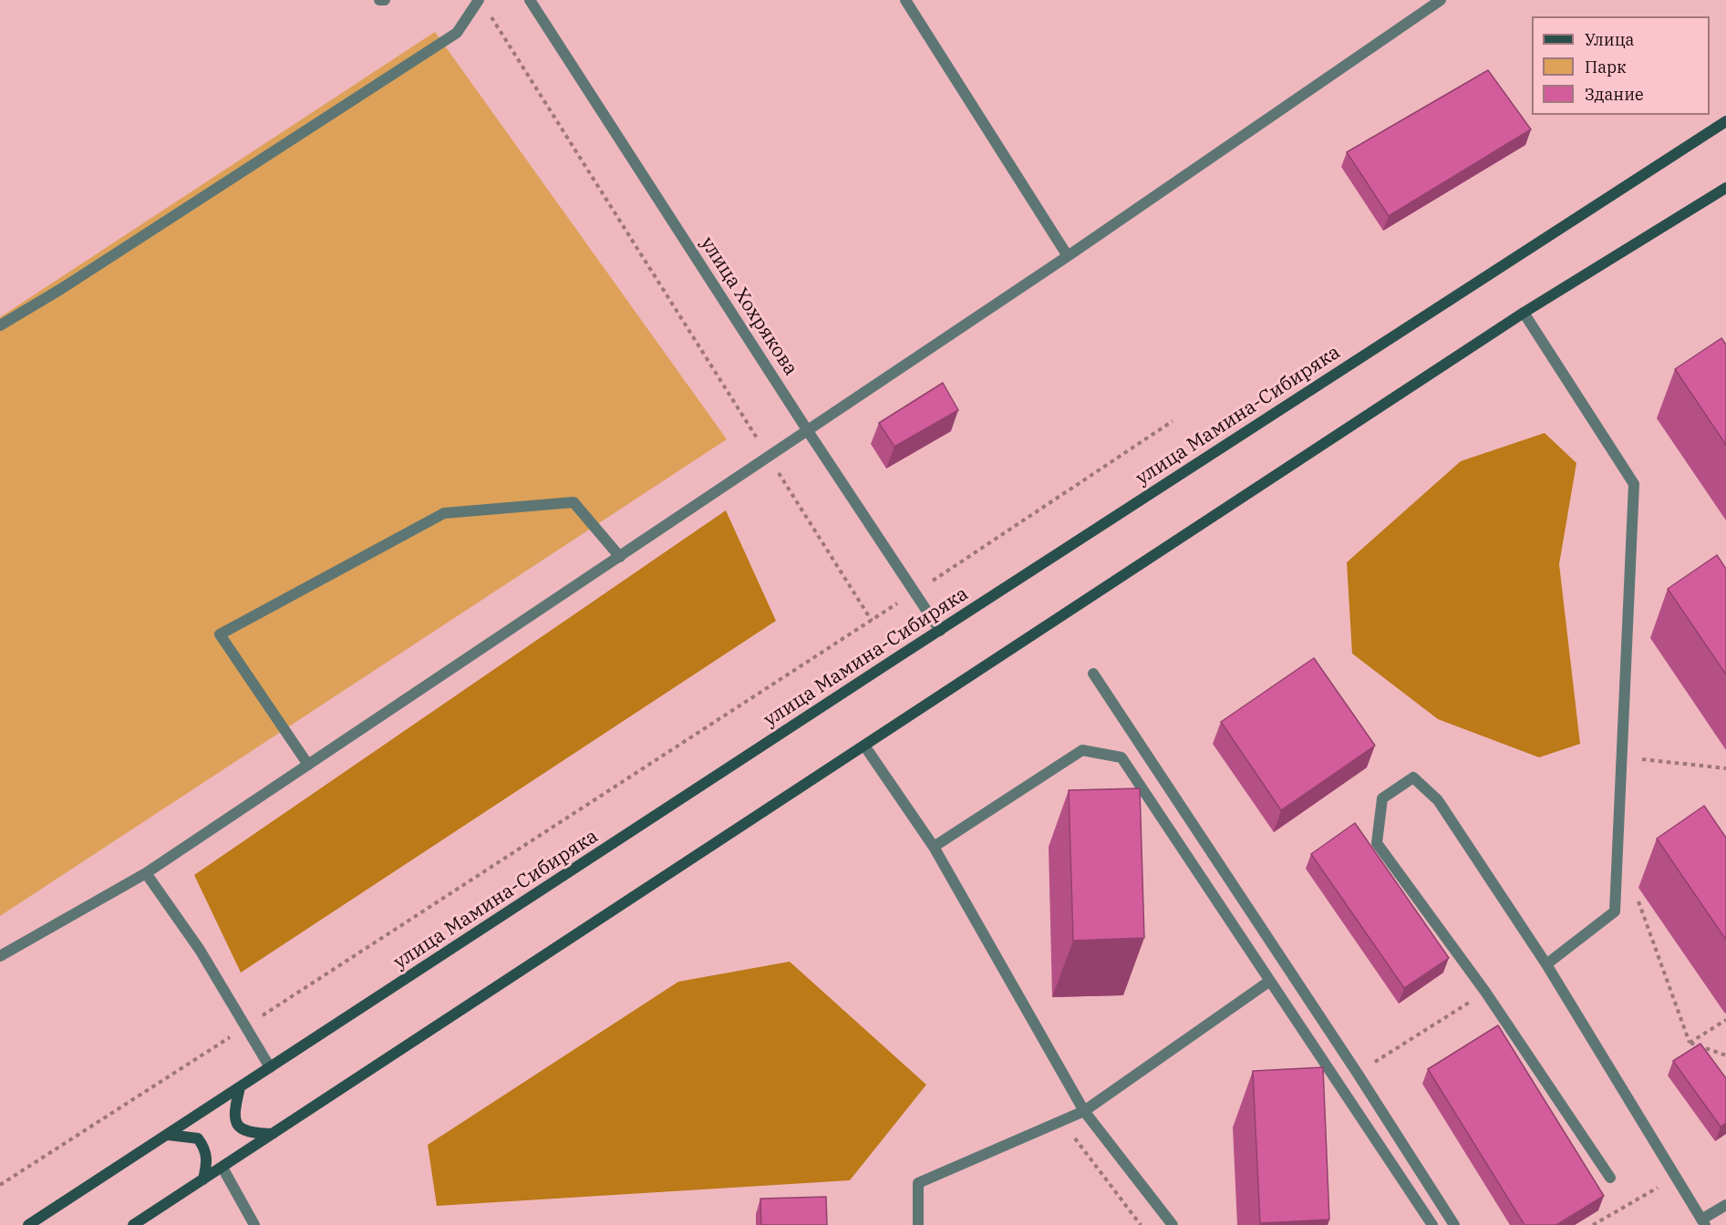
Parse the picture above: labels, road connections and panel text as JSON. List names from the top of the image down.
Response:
{
  "streets": {
    "main road": ["улица Мамина-Сибиряка"],
    "street": ["улица Хохрякова"]
  },
  "crossings": [
    ["улица Хохрякова", "улица Мамина-Сибиряка"]
  ],
  "legend": ["Улица", "Парк", "Здание"]
}
